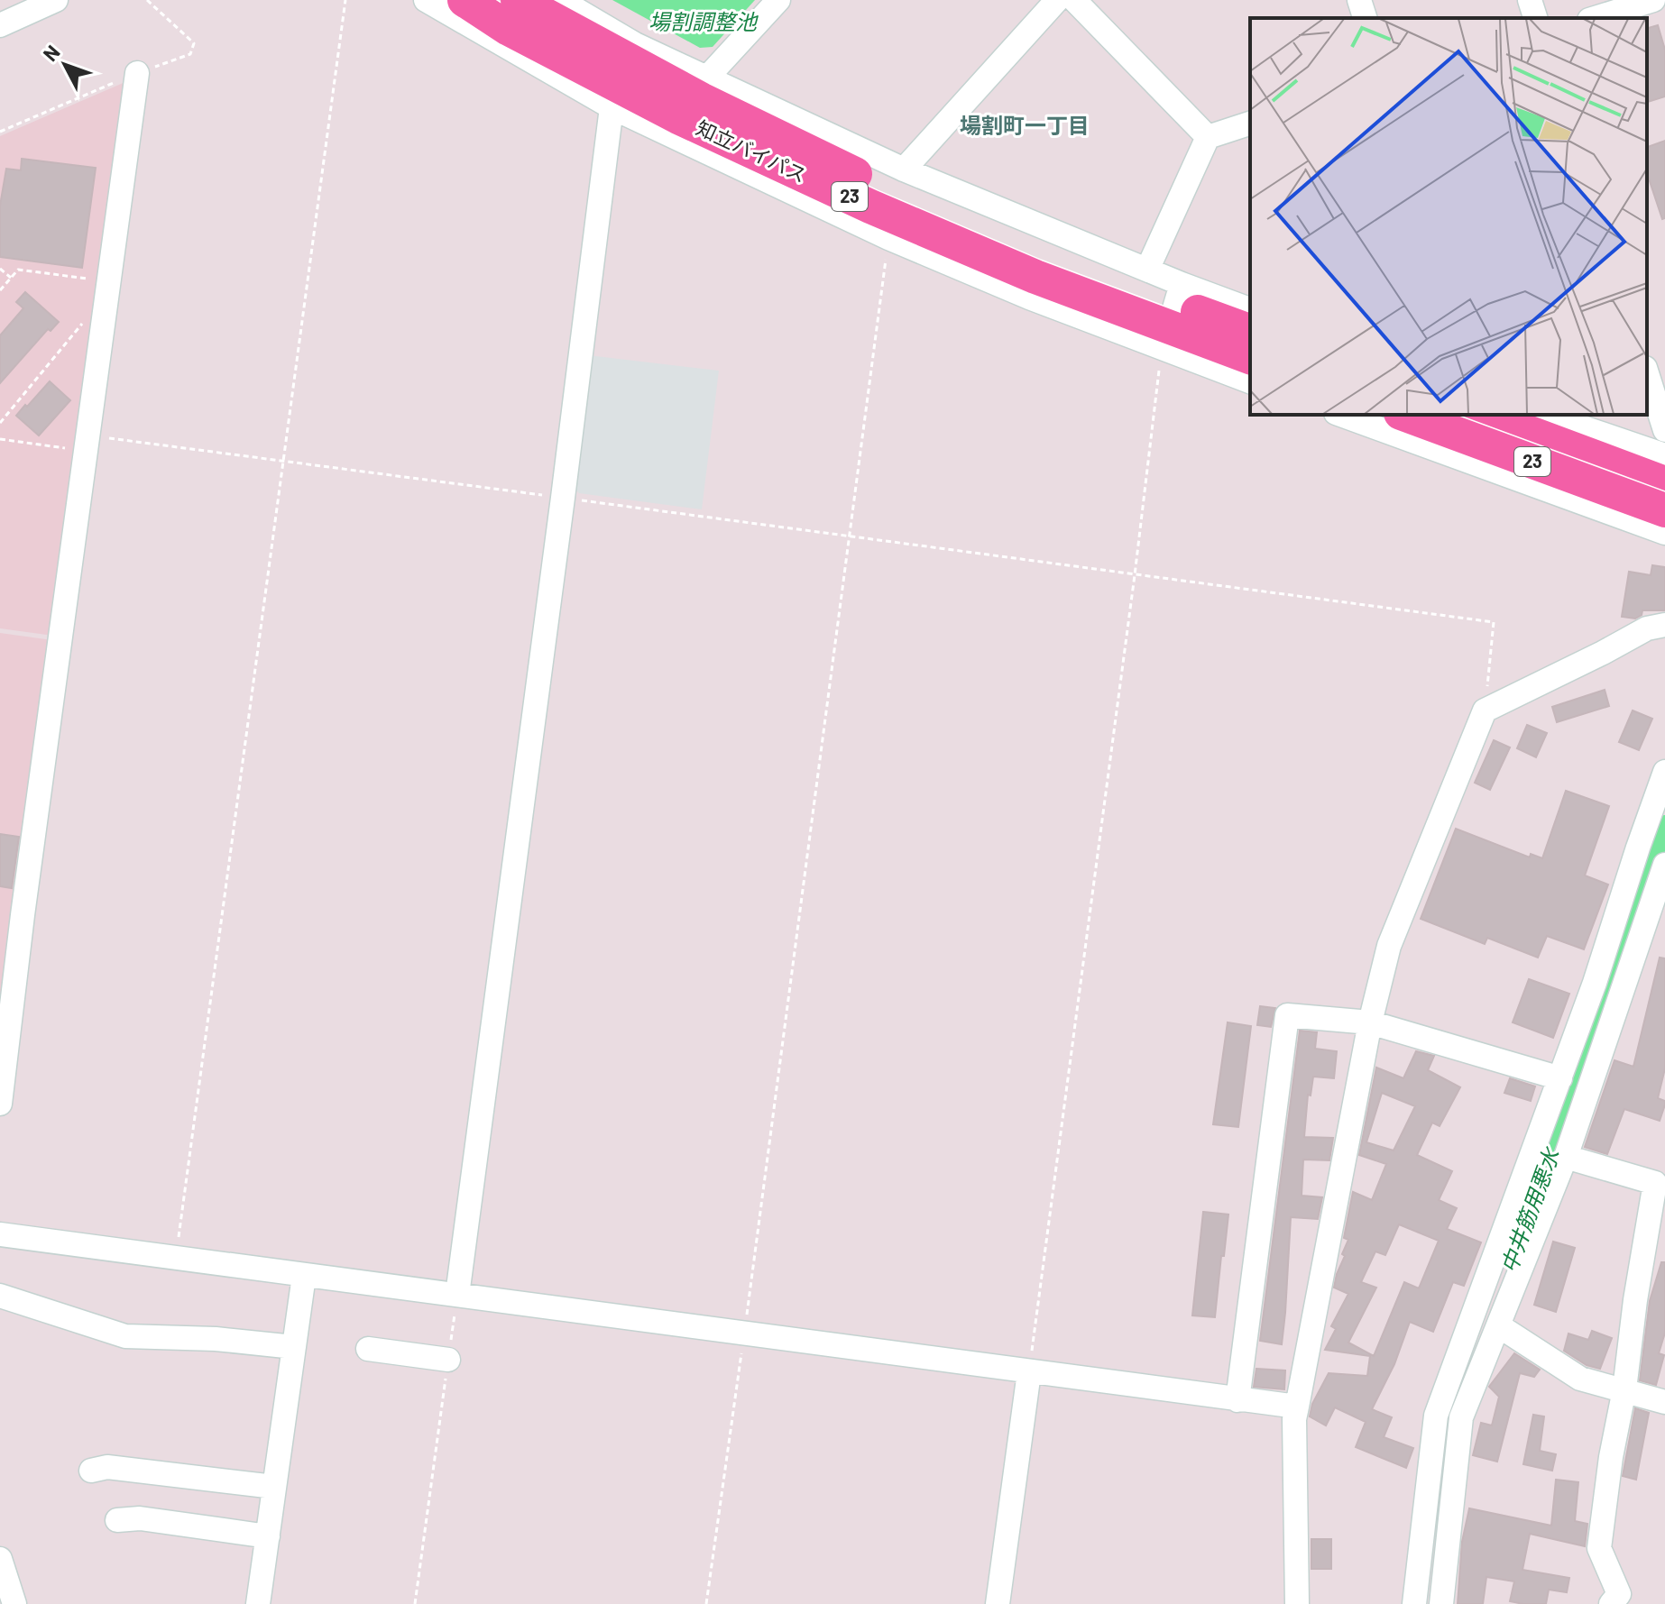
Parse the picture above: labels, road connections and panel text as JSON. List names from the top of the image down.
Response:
{
  "streets": {
    "highway": ["知立バイパス", "23"]
  },
  "districts": ["場割町一丁目"],
  "water": ["場割調整池", "中井筋用悪水"],
  "north": "top left"
}
